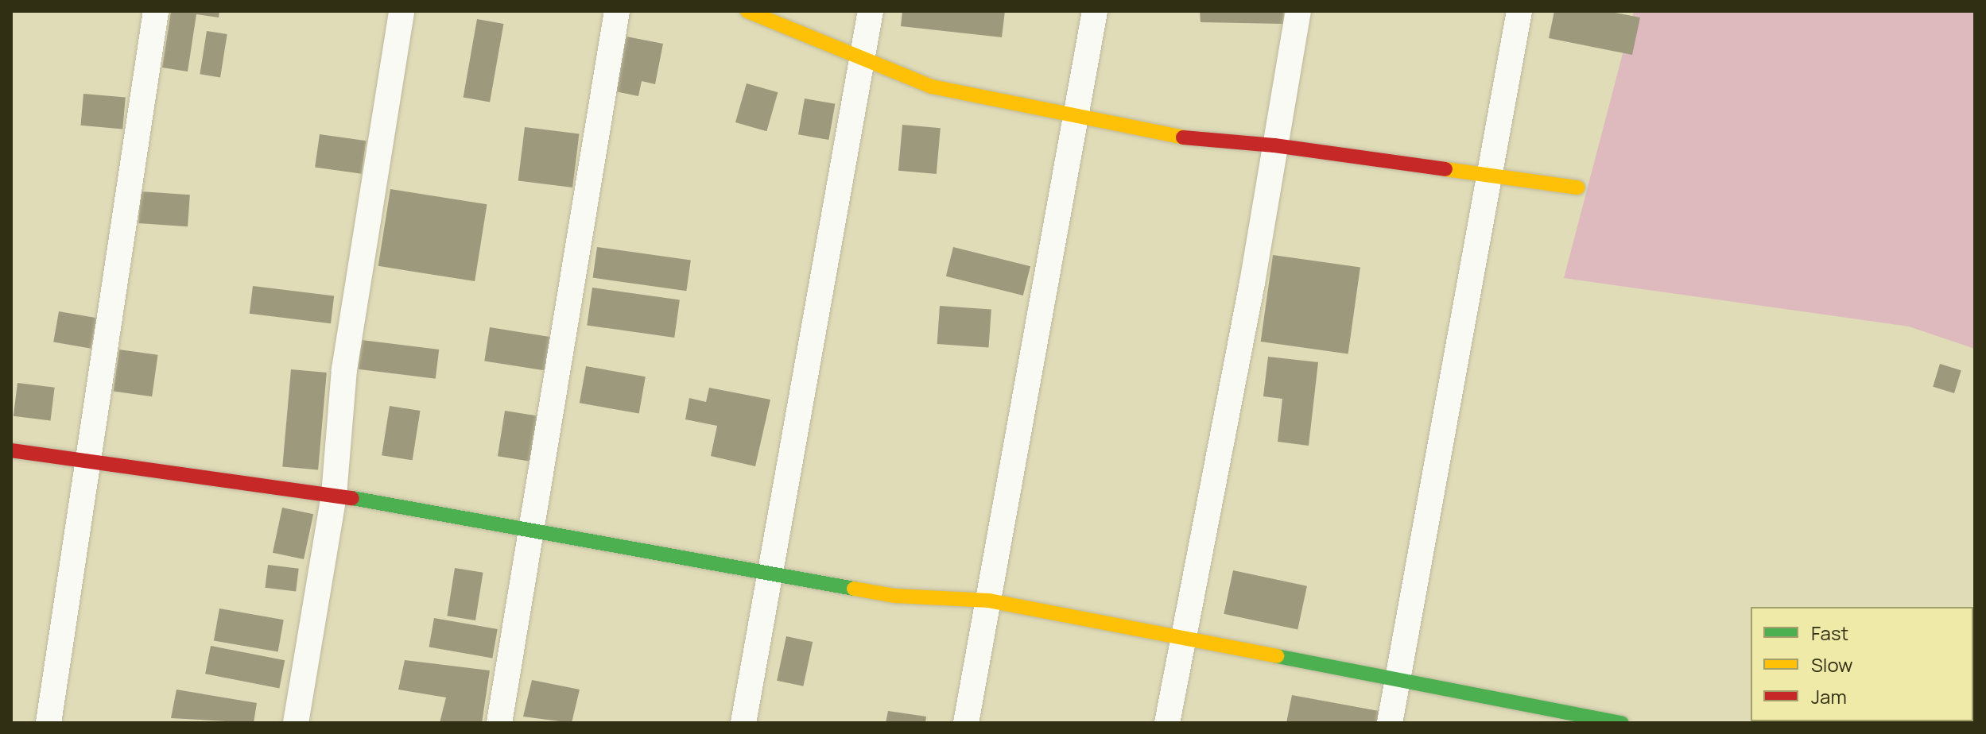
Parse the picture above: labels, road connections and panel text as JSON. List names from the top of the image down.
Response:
{
  "legend": ["Fast", "Slow", "Jam"]
}
